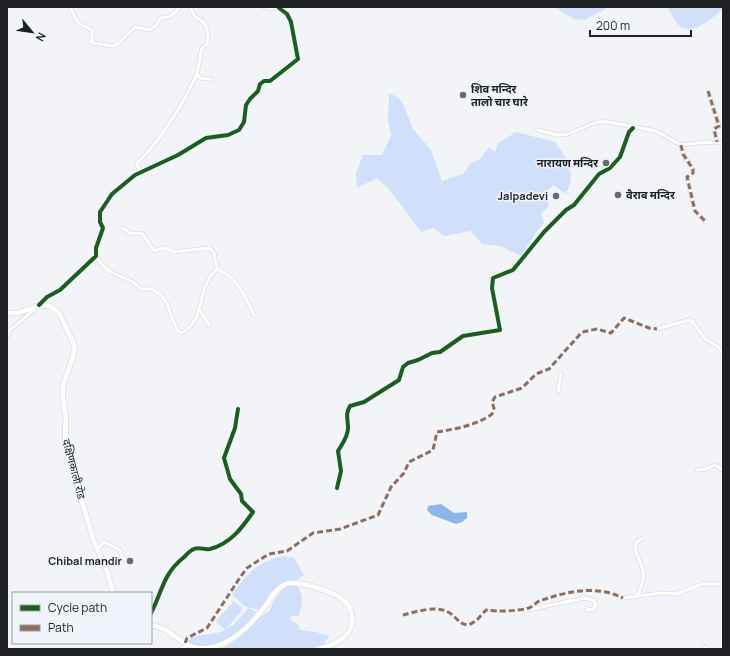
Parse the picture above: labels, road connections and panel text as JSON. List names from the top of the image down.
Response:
{
  "streets": {
    "main road": ["दक्षिणकाली रोड"]
  },
  "places": [
    "शिव मन्दिर तालो चार घारे",
    "नारायण मन्दिर",
    "वैराब मन्दिर",
    "Jalpadevi",
    "Chibal mandir"
  ],
  "legend": ["Cycle path", "Path"],
  "scale_bar": "200 m",
  "north": "bottom right"
}
